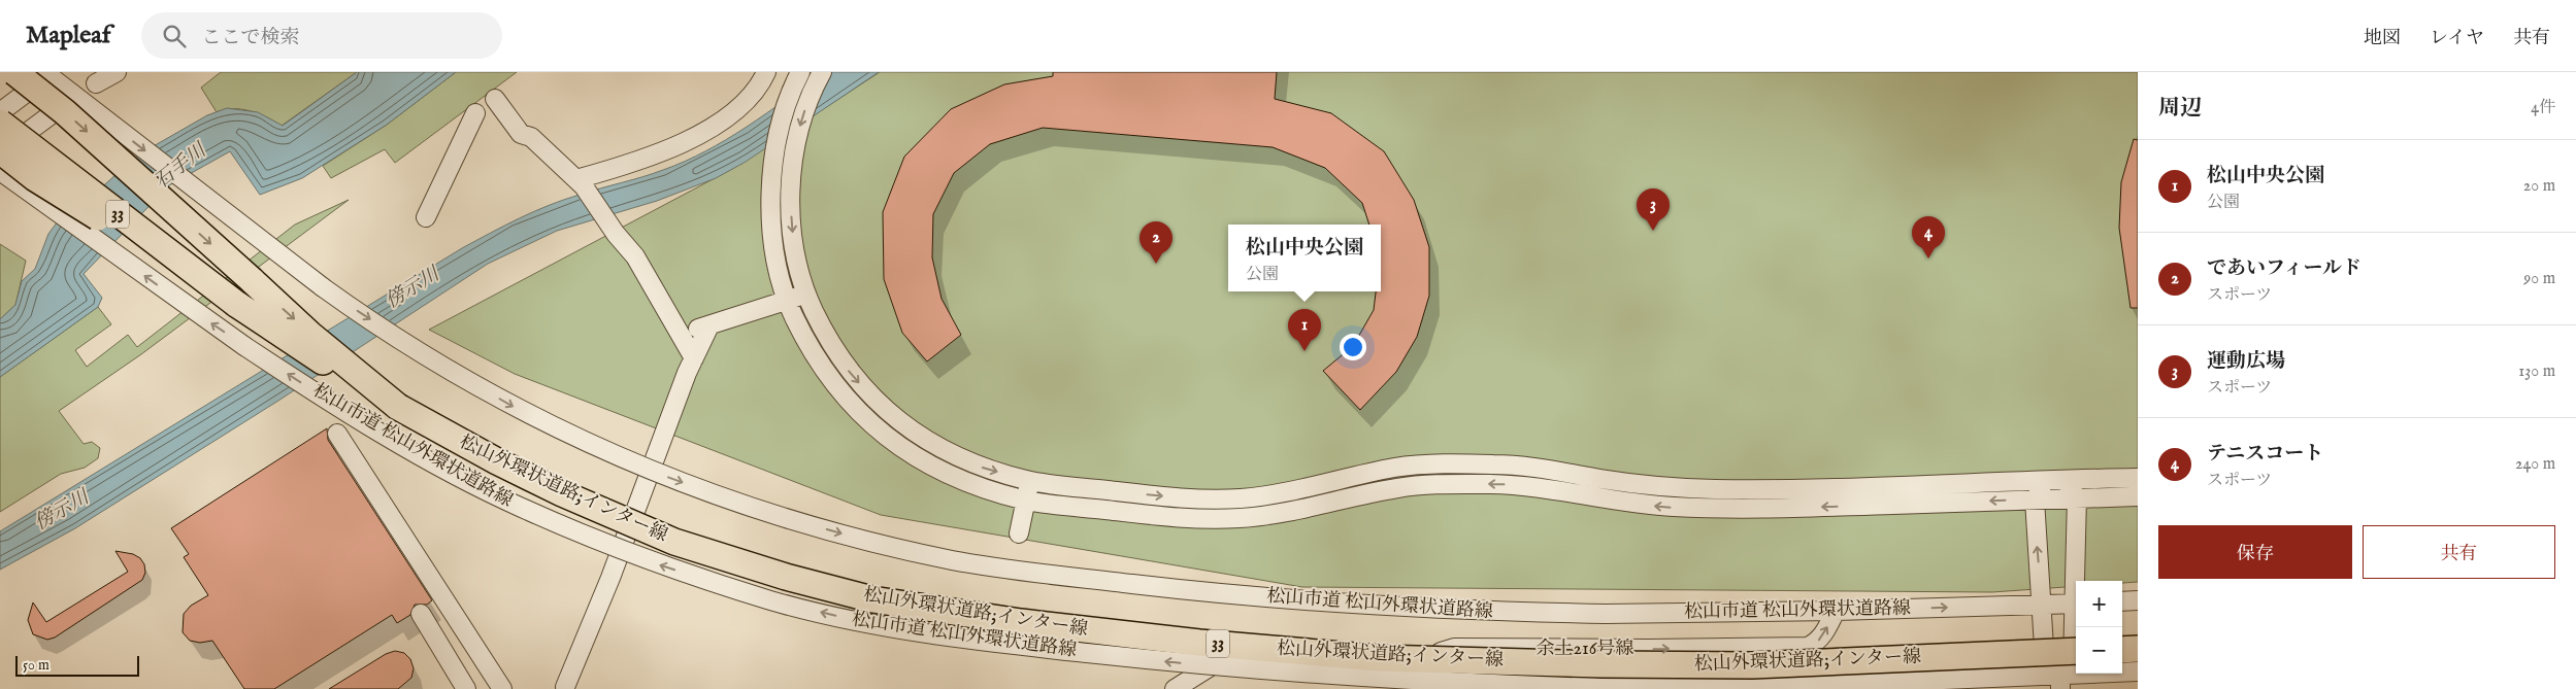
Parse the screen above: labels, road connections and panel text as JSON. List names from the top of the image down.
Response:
{
  "streets": {
    "highway": ["33", "松山外環状道路;インター線"],
    "street": ["松山市道 松山外環状道路線", "余土216号線"]
  },
  "crossings": [
    ["33", "松山外環状道路;インター線"],
    ["松山市道 松山外環状道路線", "余土216号線"]
  ],
  "water": ["石手川", "傍示川"],
  "scale_bar": "50 m",
  "page": {
    "header": "Mapleaf",
    "search": "ここで検索",
    "nav": ["地図", "レイヤ", "共有"],
    "heading": ["周辺", "4件"],
    "list": [
      {
        "mark": "1",
        "name": "松山中央公園",
        "note": "公園",
        "value": "20 m"
      },
      {
        "mark": "2",
        "name": "であいフィールド",
        "note": "スポーツ",
        "value": "90 m"
      },
      {
        "mark": "3",
        "name": "運動広場",
        "note": "スポーツ",
        "value": "130 m"
      },
      {
        "mark": "4",
        "name": "テニスコート",
        "note": "スポーツ",
        "value": "240 m"
      }
    ],
    "pins": [
      "3",
      "4",
      "2",
      "1"
    ],
    "popup": ["松山中央公園", "公園"],
    "buttons": ["保存", "共有"],
    "map_buttons": ["+", "−"],
    "scale": "50 m"
  }
}
